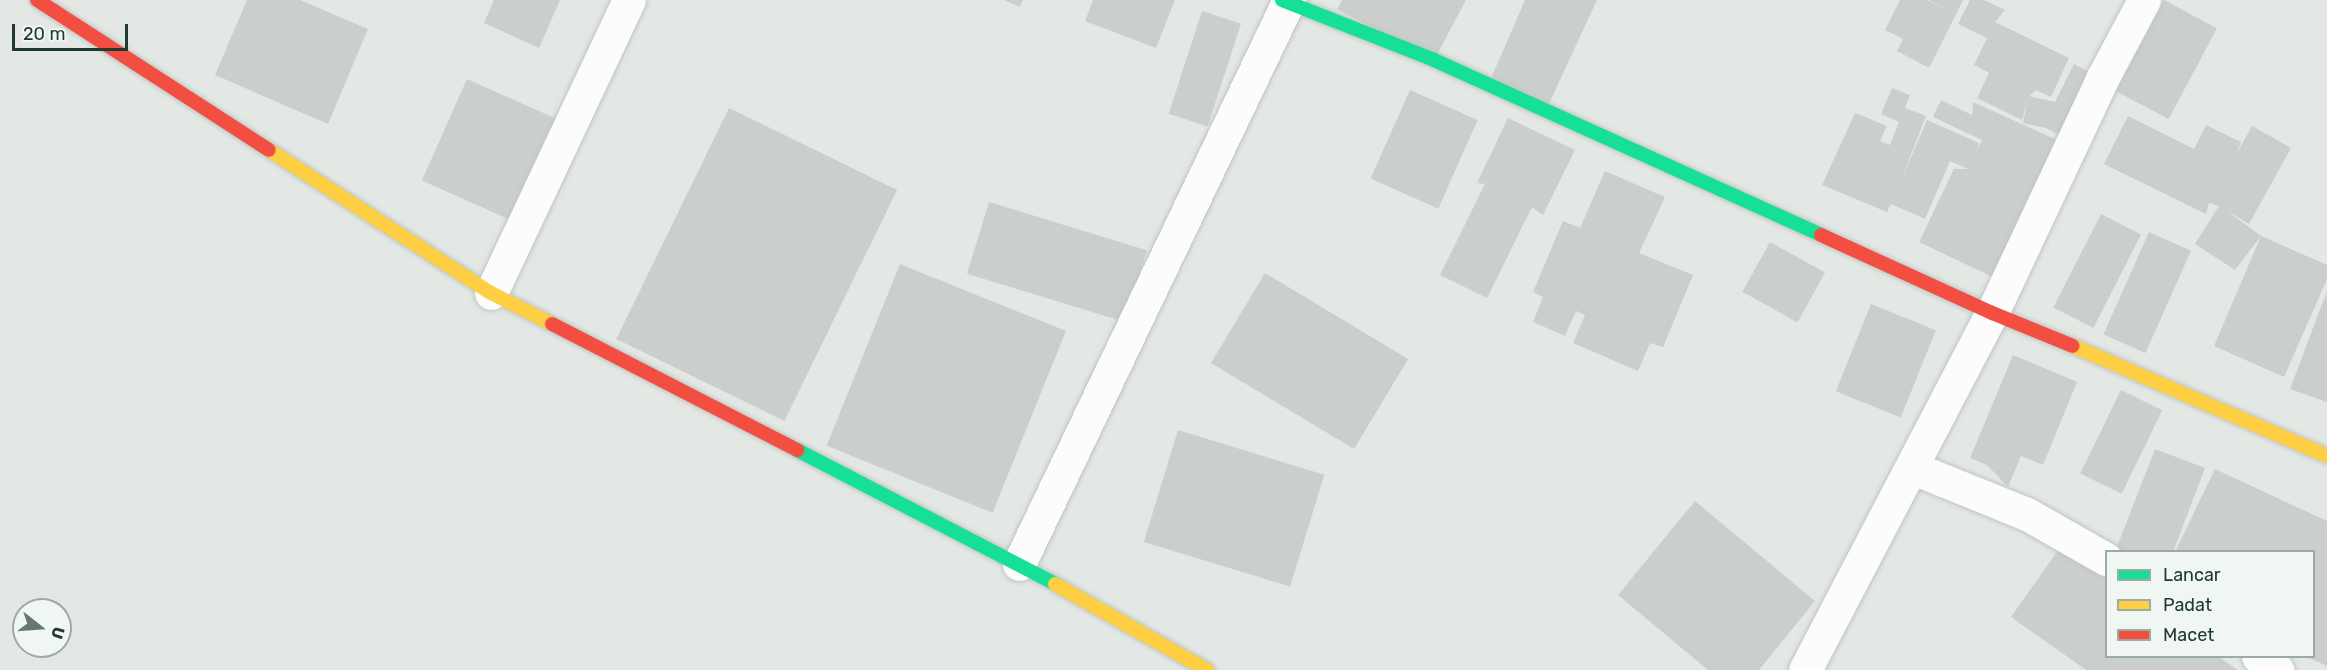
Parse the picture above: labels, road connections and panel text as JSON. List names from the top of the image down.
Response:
{
  "legend": ["Lancar", "Padat", "Macet"],
  "scale_bar": "20 m",
  "north": "right"
}
